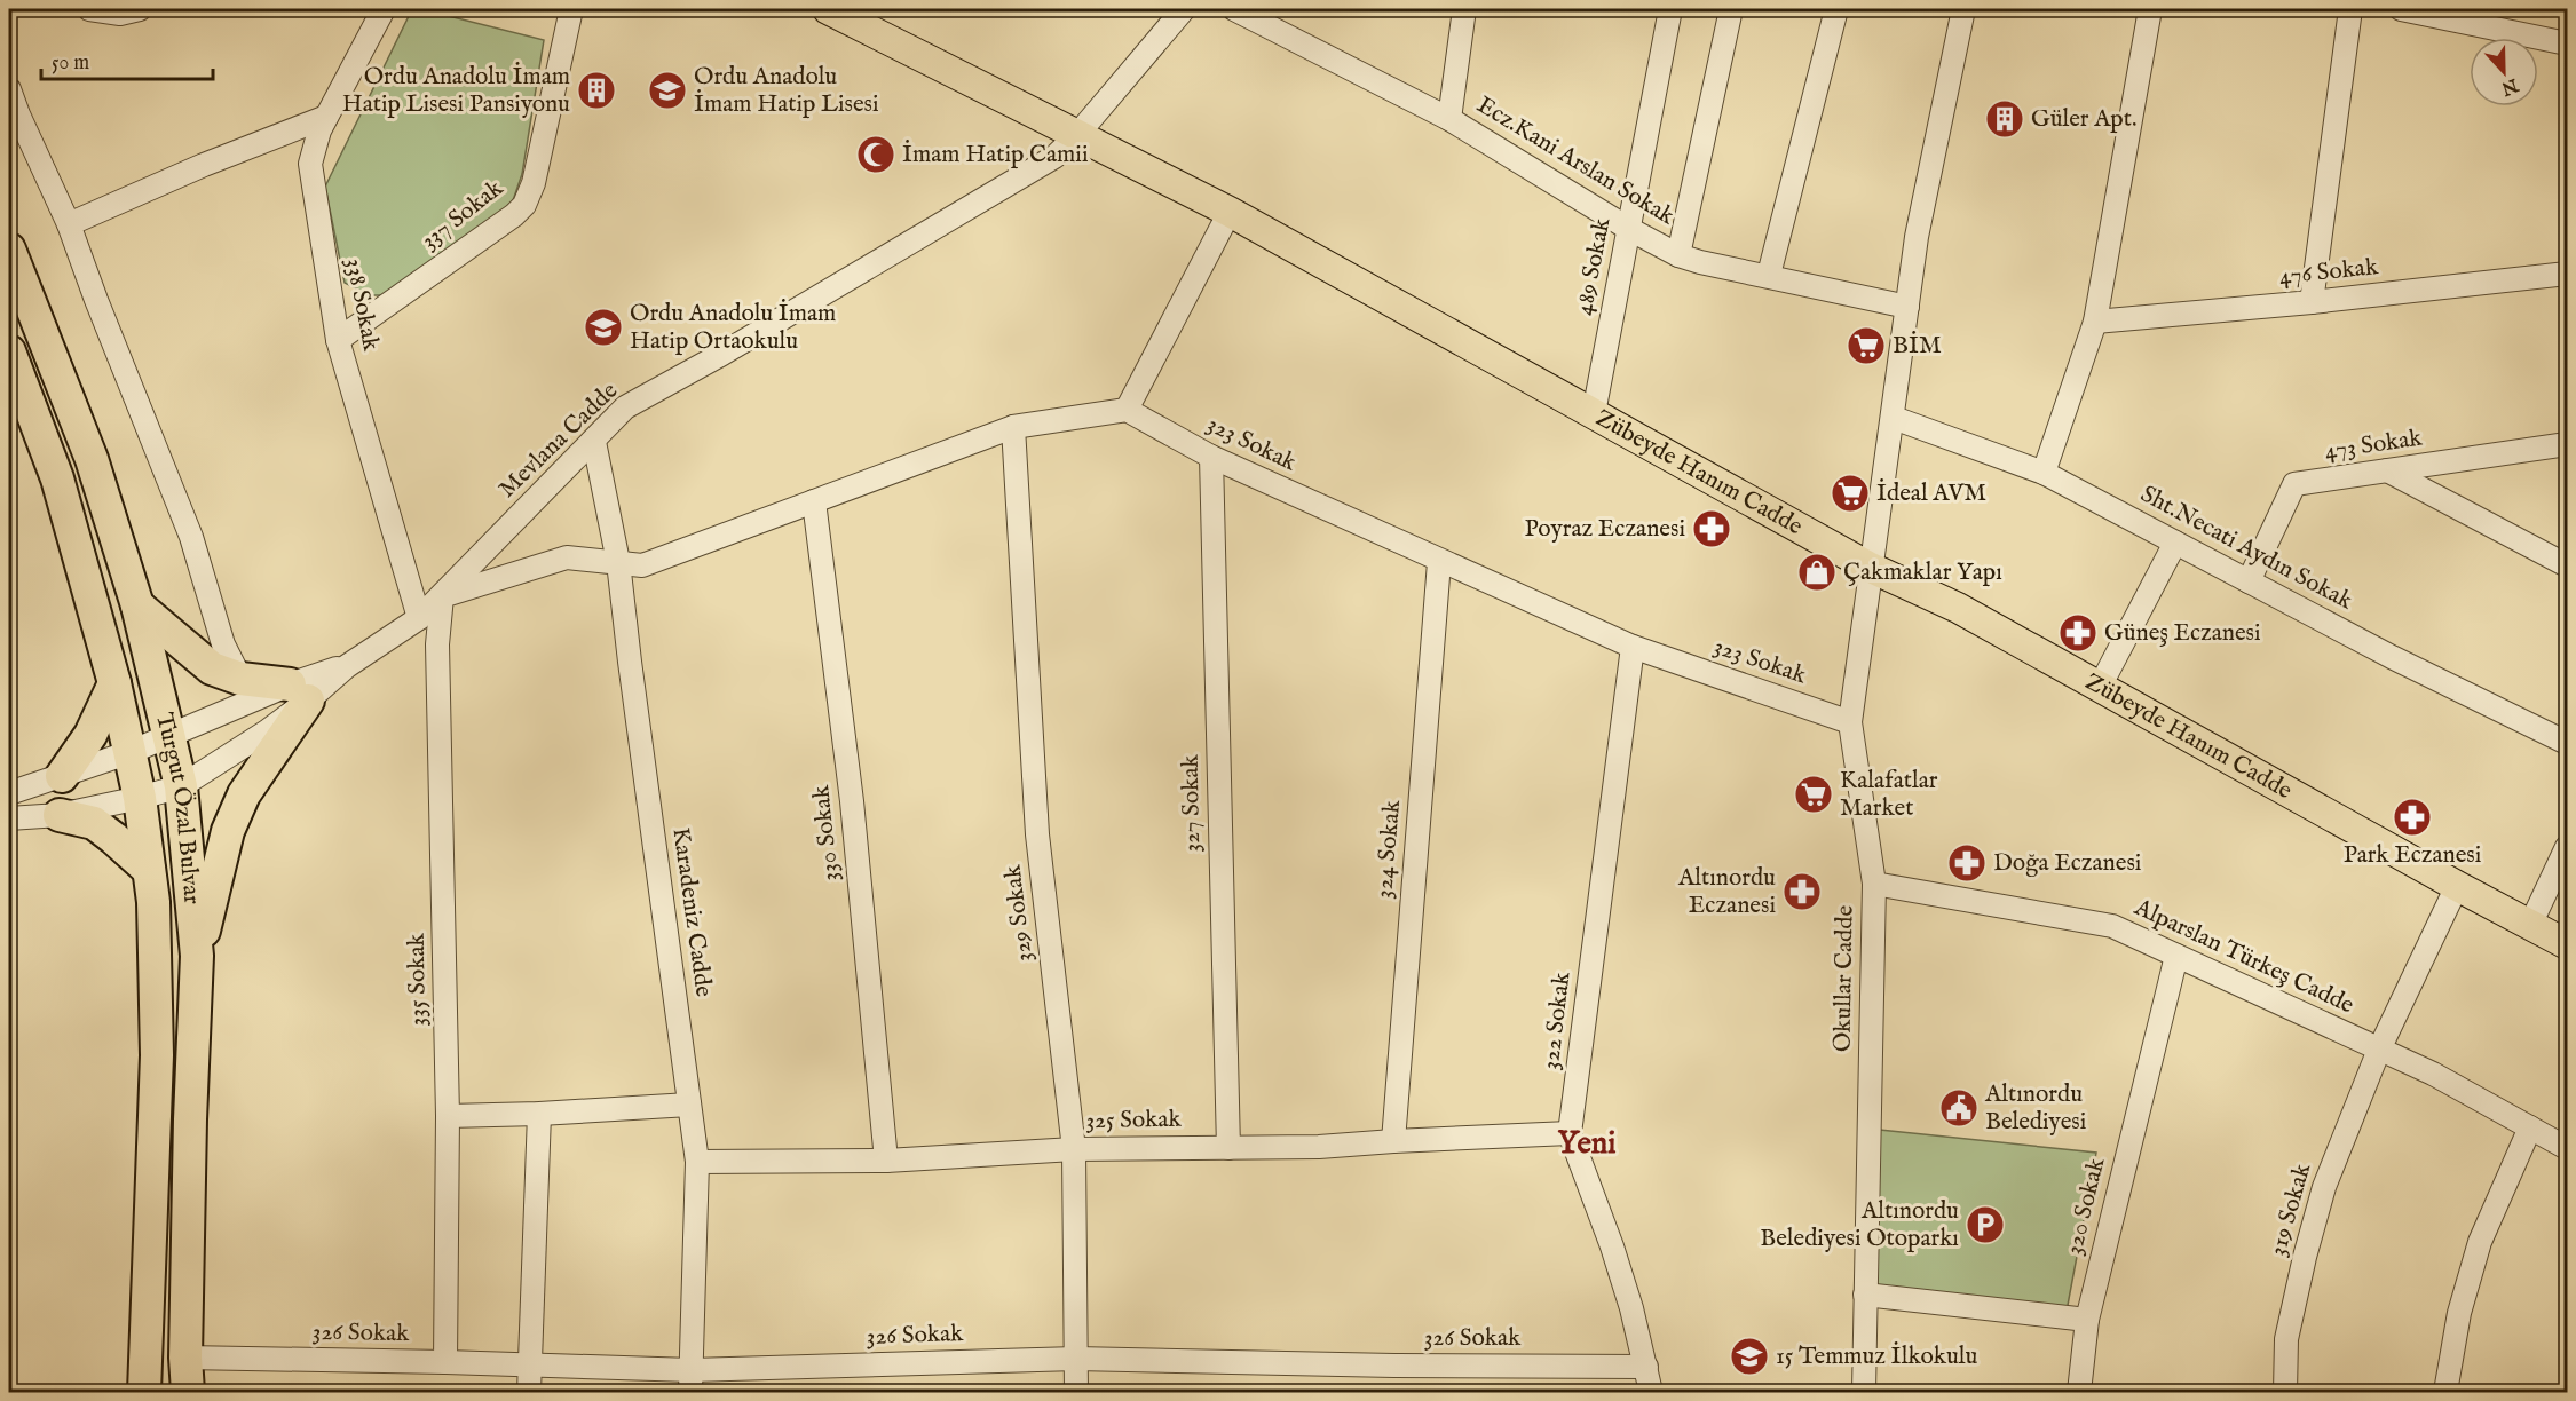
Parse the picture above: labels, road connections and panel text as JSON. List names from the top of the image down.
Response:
{
  "streets": {
    "highway": ["Turgut Özal Bulvar"],
    "main road": ["Zübeyde Hanım Cadde"],
    "street": [
      "Ecz.Kani Arslan Sokak",
      "337 Sokak",
      "489 Sokak",
      "476 Sokak",
      "338 Sokak",
      "Mevlana Cadde",
      "323 Sokak",
      "473 Sokak",
      "Sht.Necati Aydın Sokak",
      "327 Sokak",
      "330 Sokak",
      "324 Sokak",
      "Karadeniz Cadde",
      "329 Sokak",
      "Alparslan Türkeş Cadde",
      "Okullar Cadde",
      "335 Sokak",
      "322 Sokak",
      "325 Sokak",
      "320 Sokak",
      "319 Sokak",
      "326 Sokak"
    ]
  },
  "crossings": [
    ["Ecz.Kani Arslan Sokak", "489 Sokak"],
    ["Ecz.Kani Arslan Sokak", "Okullar Cadde"],
    ["337 Sokak", "338 Sokak"],
    ["489 Sokak", "Zübeyde Hanım Cadde"],
    ["338 Sokak", "Mevlana Cadde"],
    ["Mevlana Cadde", "Zübeyde Hanım Cadde"],
    ["Mevlana Cadde", "Turgut Özal Bulvar"],
    ["Mevlana Cadde", "Karadeniz Cadde"],
    ["Mevlana Cadde", "335 Sokak"],
    ["323 Sokak", "327 Sokak"],
    ["323 Sokak", "324 Sokak"],
    ["323 Sokak", "Okullar Cadde"],
    ["323 Sokak", "322 Sokak"],
    ["473 Sokak", "Sht.Necati Aydın Sokak"],
    ["Zübeyde Hanım Cadde", "Okullar Cadde"],
    ["Zübeyde Hanım Cadde", "319 Sokak"],
    ["Sht.Necati Aydın Sokak", "Okullar Cadde"],
    ["327 Sokak", "325 Sokak"],
    ["Turgut Özal Bulvar", "326 Sokak"],
    ["330 Sokak", "325 Sokak"],
    ["324 Sokak", "325 Sokak"],
    ["Karadeniz Cadde", "325 Sokak"],
    ["Karadeniz Cadde", "326 Sokak"],
    ["329 Sokak", "325 Sokak"],
    ["329 Sokak", "326 Sokak"],
    ["Alparslan Türkeş Cadde", "Okullar Cadde"],
    ["Alparslan Türkeş Cadde", "320 Sokak"],
    ["Alparslan Türkeş Cadde", "319 Sokak"],
    ["335 Sokak", "326 Sokak"],
    ["322 Sokak", "325 Sokak"],
    ["322 Sokak", "326 Sokak"]
  ],
  "districts": ["Yeni"],
  "places": {
    "building": ["Ordu Anadolu İmam Hatip Lisesi Pansiyonu", "Güler Apt."],
    "school or university": ["Ordu Anadolu İmam Hatip Lisesi", "Ordu Anadolu İmam Hatip Ortaokulu", "15 Temmuz İlkokulu"],
    "mosque": ["İmam Hatip Camii"],
    "supermarket": ["BİM", "İdeal AVM", "Kalafatlar Market"],
    "pharmacy": [
      "Poyraz Eczanesi",
      "Güneş Eczanesi",
      "Park Eczanesi",
      "Doğa Eczanesi",
      "Altınordu Eczanesi"
    ],
    "shop": ["Çakmaklar Yapı"],
    "public building": ["Altınordu Belediyesi"],
    "parking": ["Altınordu Belediyesi Otoparkı"]
  },
  "scale_bar": "50 m",
  "north": "bottom"
}
